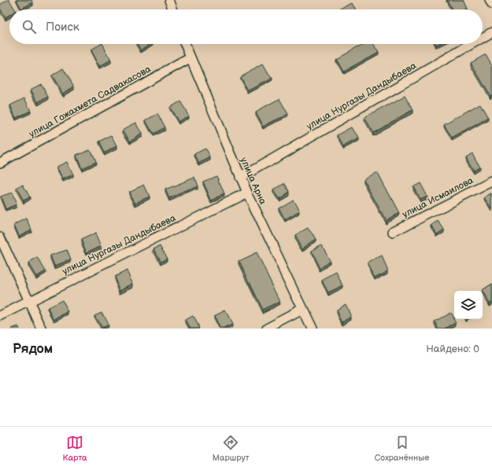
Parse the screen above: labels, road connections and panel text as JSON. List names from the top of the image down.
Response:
{
  "streets": {
    "street": [
      "улица Нургазы Дандыбаева",
      "улица Гожахмета Садвакасова",
      "улица Арна",
      "улица Исмаилова"
    ]
  },
  "crossings": [
    ["улица Нургазы Дандыбаева", "улица Арна"],
    ["улица Гожахмета Садвакасова", "улица Арна"]
  ],
  "page": {
    "search": "Поиск",
    "heading": ["Рядом", "Найдено: 0"],
    "nav": ["Карта", "Маршрут", "Сохранённые"]
  }
}
